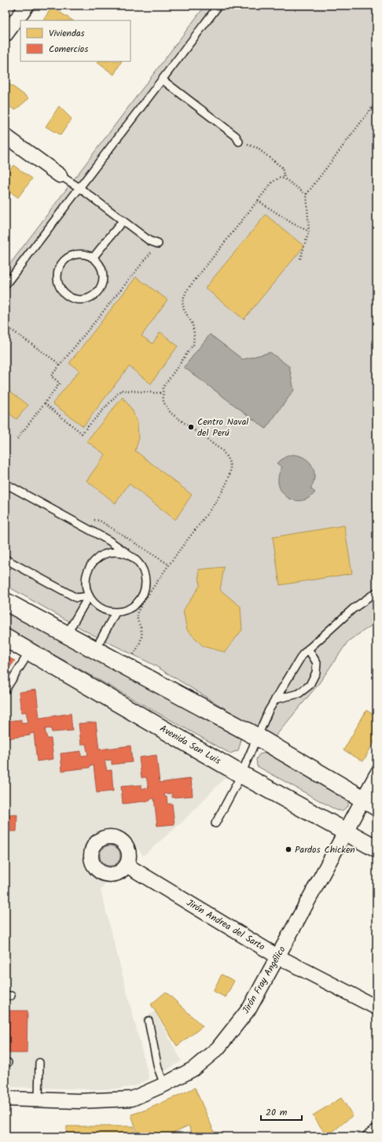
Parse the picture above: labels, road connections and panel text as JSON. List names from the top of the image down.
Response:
{
  "streets": {
    "main road": ["Avenida San Luis"],
    "street": ["Jirón Andrea del Sarto", "Jirón Fray Angélico"]
  },
  "crossings": [
    ["Avenida San Luis", "Jirón Fray Angélico"],
    ["Jirón Andrea del Sarto", "Jirón Fray Angélico"]
  ],
  "places": ["Centro Naval del Perú", "Pardos Chicken"],
  "legend": ["Viviendas", "Comercios"],
  "scale_bar": "20 m"
}
